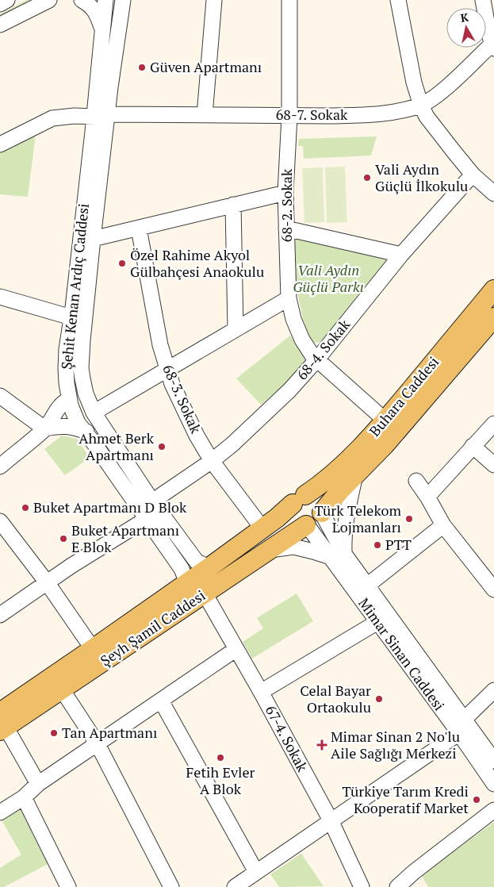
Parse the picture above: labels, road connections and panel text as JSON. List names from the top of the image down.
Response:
{
  "streets": {
    "main road": ["Buhara Caddesi", "Şeyh Şamil Caddesi"],
    "street": [
      "68-7. Sokak",
      "68-2. Sokak",
      "Şehit Kenan Ardıç Caddesi",
      "68-4. Sokak",
      "68-3. Sokak",
      "Mimar Sinan Caddesi",
      "67-4. Sokak"
    ]
  },
  "crossings": [
    ["68-7. Sokak", "68-2. Sokak"],
    ["68-7. Sokak", "Şehit Kenan Ardıç Caddesi"],
    ["68-2. Sokak", "68-4. Sokak"],
    ["68-2. Sokak", "Buhara Caddesi"],
    ["Şehit Kenan Ardıç Caddesi", "68-4. Sokak"],
    ["Şehit Kenan Ardıç Caddesi", "Şeyh Şamil Caddesi"],
    ["68-4. Sokak", "68-3. Sokak"],
    ["Buhara Caddesi", "Şeyh Şamil Caddesi"],
    ["Buhara Caddesi", "Mimar Sinan Caddesi"],
    ["68-3. Sokak", "Şeyh Şamil Caddesi"],
    ["Şeyh Şamil Caddesi", "Mimar Sinan Caddesi"],
    ["Şeyh Şamil Caddesi", "67-4. Sokak"]
  ],
  "parks": ["Vali Aydın Güçlü Parkı"],
  "places": {
    "other": [
      "Güven Apartmanı",
      "Vali Aydın Güçlü İlkokulu",
      "Özel Rahime Akyol Gülbahçesi Anaokulu",
      "Ahmet Berk Apartmanı",
      "Buket Apartmanı D Blok",
      "Türk Telekom Lojmanları",
      "Buket Apartmanı E Blok",
      "PTT",
      "Celal Bayar Ortaokulu",
      "Tan Apartmanı",
      "Fetih Evler A Blok",
      "Türkiye Tarım Kredi Kooperatif Market"
    ],
    "health": ["Mimar Sinan 2 No'lu Aile Sağlığı Merkezi"]
  },
  "north": "top"
}
